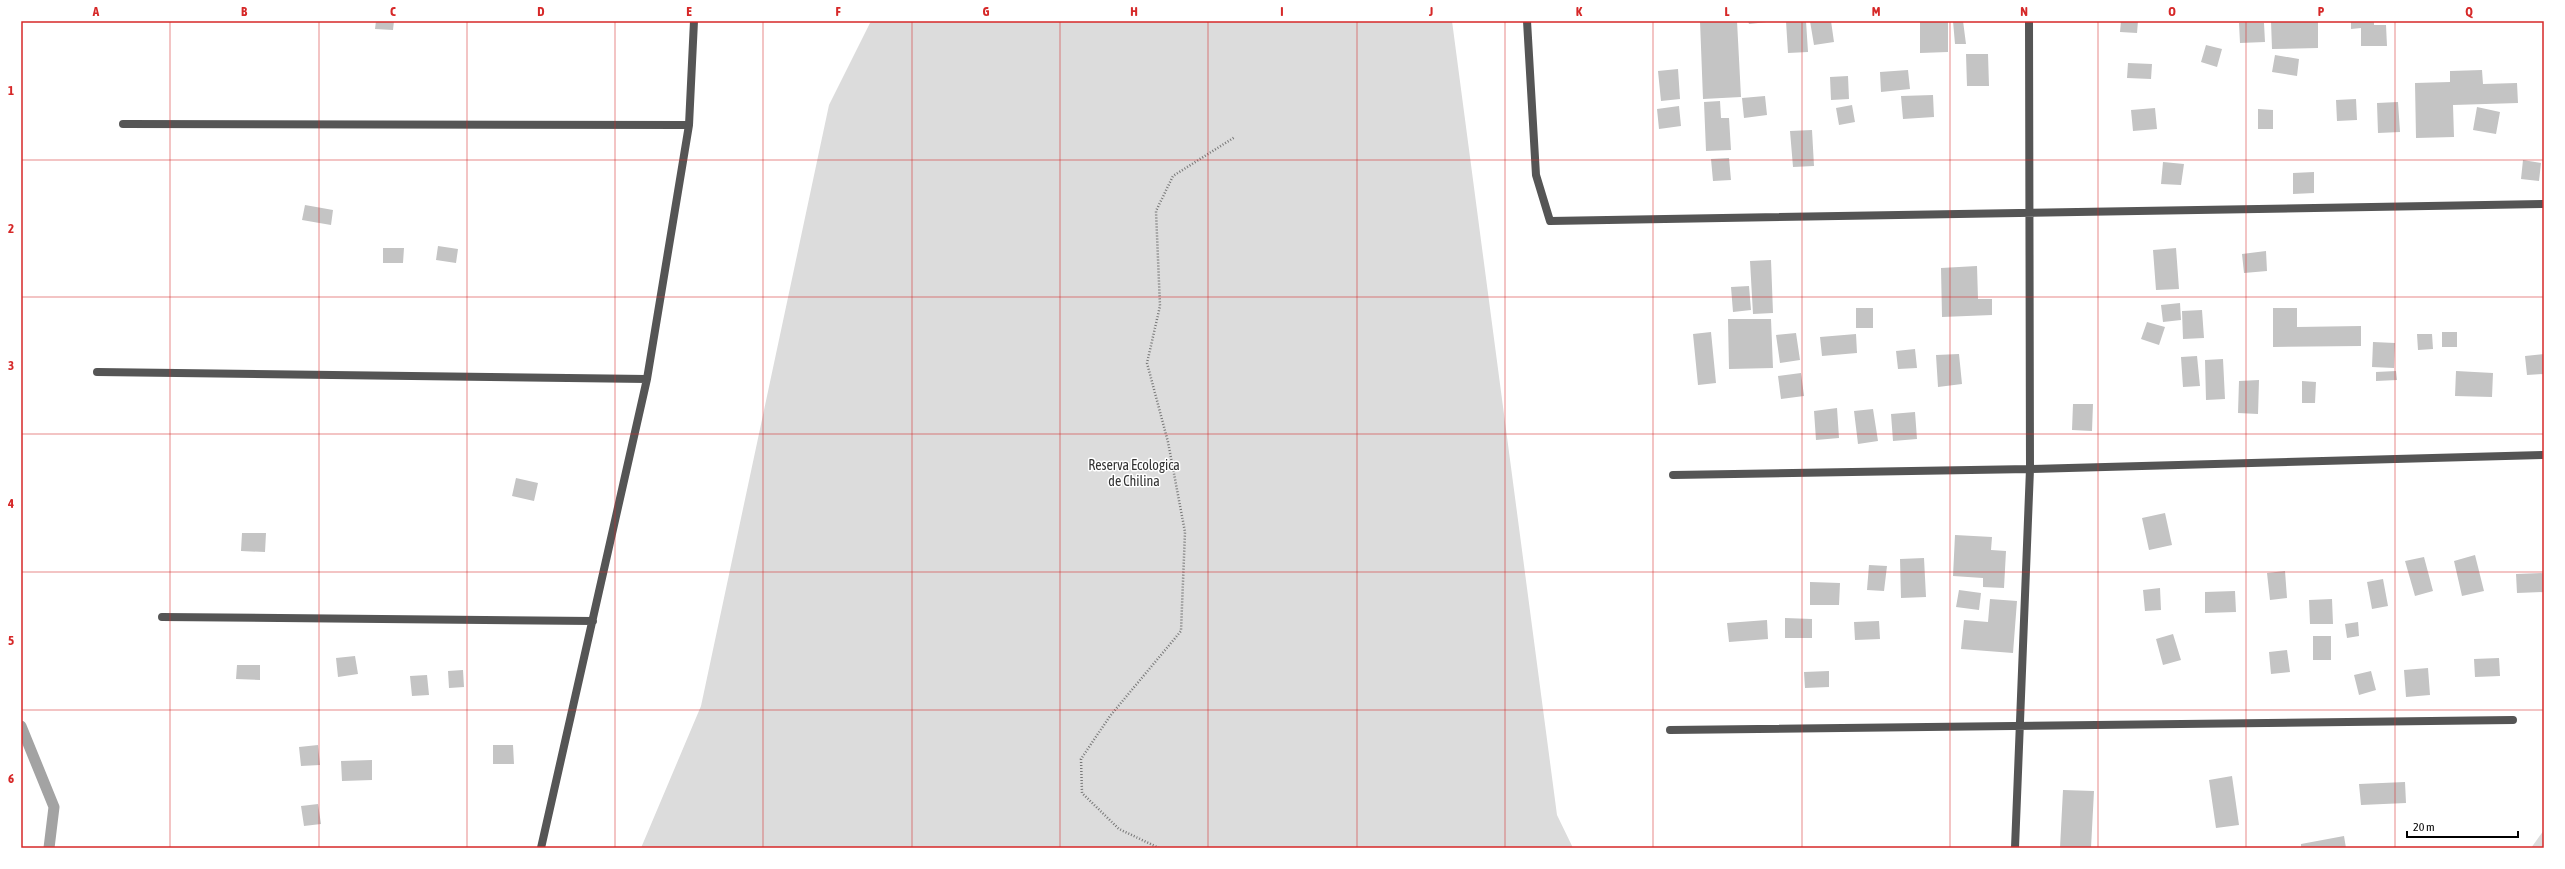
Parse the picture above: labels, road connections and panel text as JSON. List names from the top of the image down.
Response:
{
  "parks": ["Reserva Ecologica de Chilina"],
  "scale_bar": "20 m",
  "grid": {
    "columns": [
      "A",
      "B",
      "C",
      "D",
      "E",
      "F",
      "G",
      "H",
      "I",
      "J",
      "K",
      "L",
      "M",
      "N",
      "O",
      "P",
      "Q"
    ],
    "rows": [
      "1",
      "2",
      "3",
      "4",
      "5",
      "6"
    ]
  }
}
